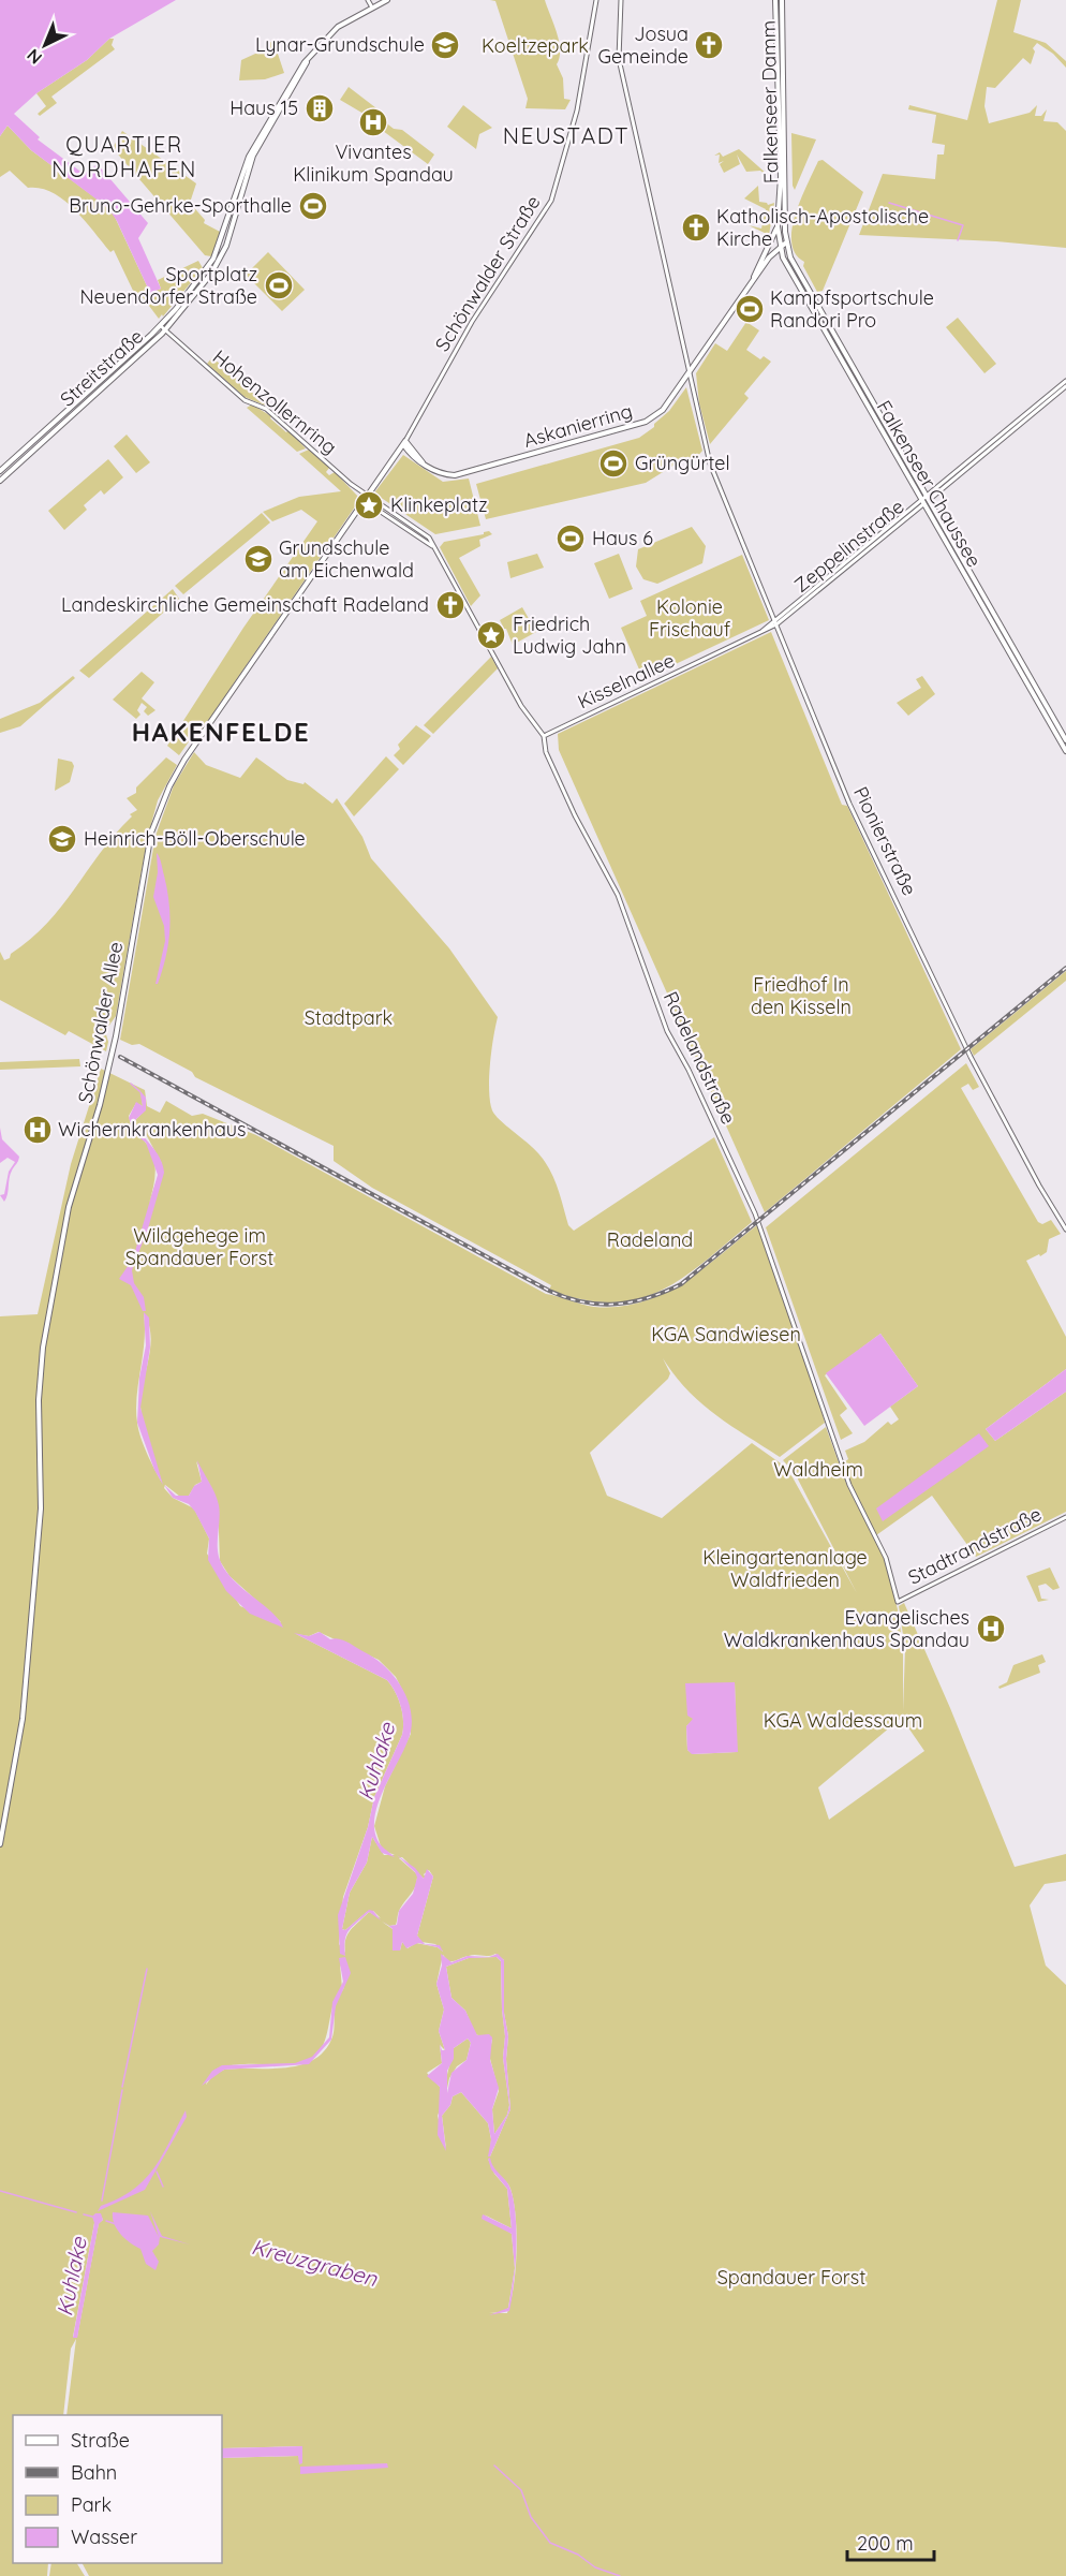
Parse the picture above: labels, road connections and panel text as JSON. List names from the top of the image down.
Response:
{
  "streets": {
    "main road": [
      "Falkenseer Damm",
      "Streitstraße",
      "Askanierring",
      "Falkenseer Chaussee",
      "Schönwalder Allee"
    ],
    "street": [
      "Schönwalder Straße",
      "Hohenzollernring",
      "Zeppelinstraße",
      "Kisselnallee",
      "Pionierstraße",
      "Radelandstraße",
      "Stadtrandstraße"
    ]
  },
  "crossings": [
    ["Falkenseer Damm", "Askanierring"],
    ["Falkenseer Damm", "Falkenseer Chaussee"],
    ["Schönwalder Straße", "Askanierring"],
    ["Schönwalder Straße", "Schönwalder Allee"],
    ["Streitstraße", "Hohenzollernring"],
    ["Hohenzollernring", "Schönwalder Allee"],
    ["Hohenzollernring", "Radelandstraße"],
    ["Askanierring", "Falkenseer Chaussee"],
    ["Askanierring", "Pionierstraße"],
    ["Askanierring", "Schönwalder Allee"],
    ["Falkenseer Chaussee", "Zeppelinstraße"],
    ["Zeppelinstraße", "Kisselnallee"],
    ["Zeppelinstraße", "Pionierstraße"],
    ["Kisselnallee", "Pionierstraße"],
    ["Kisselnallee", "Radelandstraße"],
    ["Radelandstraße", "Stadtrandstraße"]
  ],
  "districts": ["NEUSTADT", "QUARTIER NORDHAFEN", "HAKENFELDE"],
  "water": ["Kuhlake", "Kreuzgraben"],
  "parks": [
    "Koeltzepark",
    "Kolonie Frischauf",
    "Friedhof In den Kisseln",
    "Stadtpark",
    "Wildgehege im Spandauer Forst",
    "Radeland",
    "KGA Sandwiesen",
    "Waldheim",
    "Kleingartenanlage Waldfrieden",
    "KGA Waldessaum",
    "Spandauer Forst"
  ],
  "places": {
    "school or university": ["Lynar-Grundschule", "Grundschule am Eichenwald", "Heinrich-Böll-Oberschule"],
    "church": ["Josua Gemeinde", "Katholisch-Apostolische Kirche", "Landeskirchliche Gemeinschaft Radeland"],
    "building": ["Haus 15"],
    "hospital": ["Vivantes Klinikum Spandau", "Wichernkrankenhaus", "Evangelisches Waldkrankenhaus Spandau"],
    "sports": [
      "Bruno-Gehrke-Sporthalle",
      "Sportplatz Neuendorfer Straße",
      "Kampfsportschule Randori Pro",
      "Grüngürtel",
      "Haus 6"
    ],
    "place": ["Klinkeplatz", "Friedrich Ludwig Jahn"]
  },
  "legend": [
    "Straße",
    "Bahn",
    "Park",
    "Wasser"
  ],
  "scale_bar": "200 m",
  "north": "bottom left"
}
